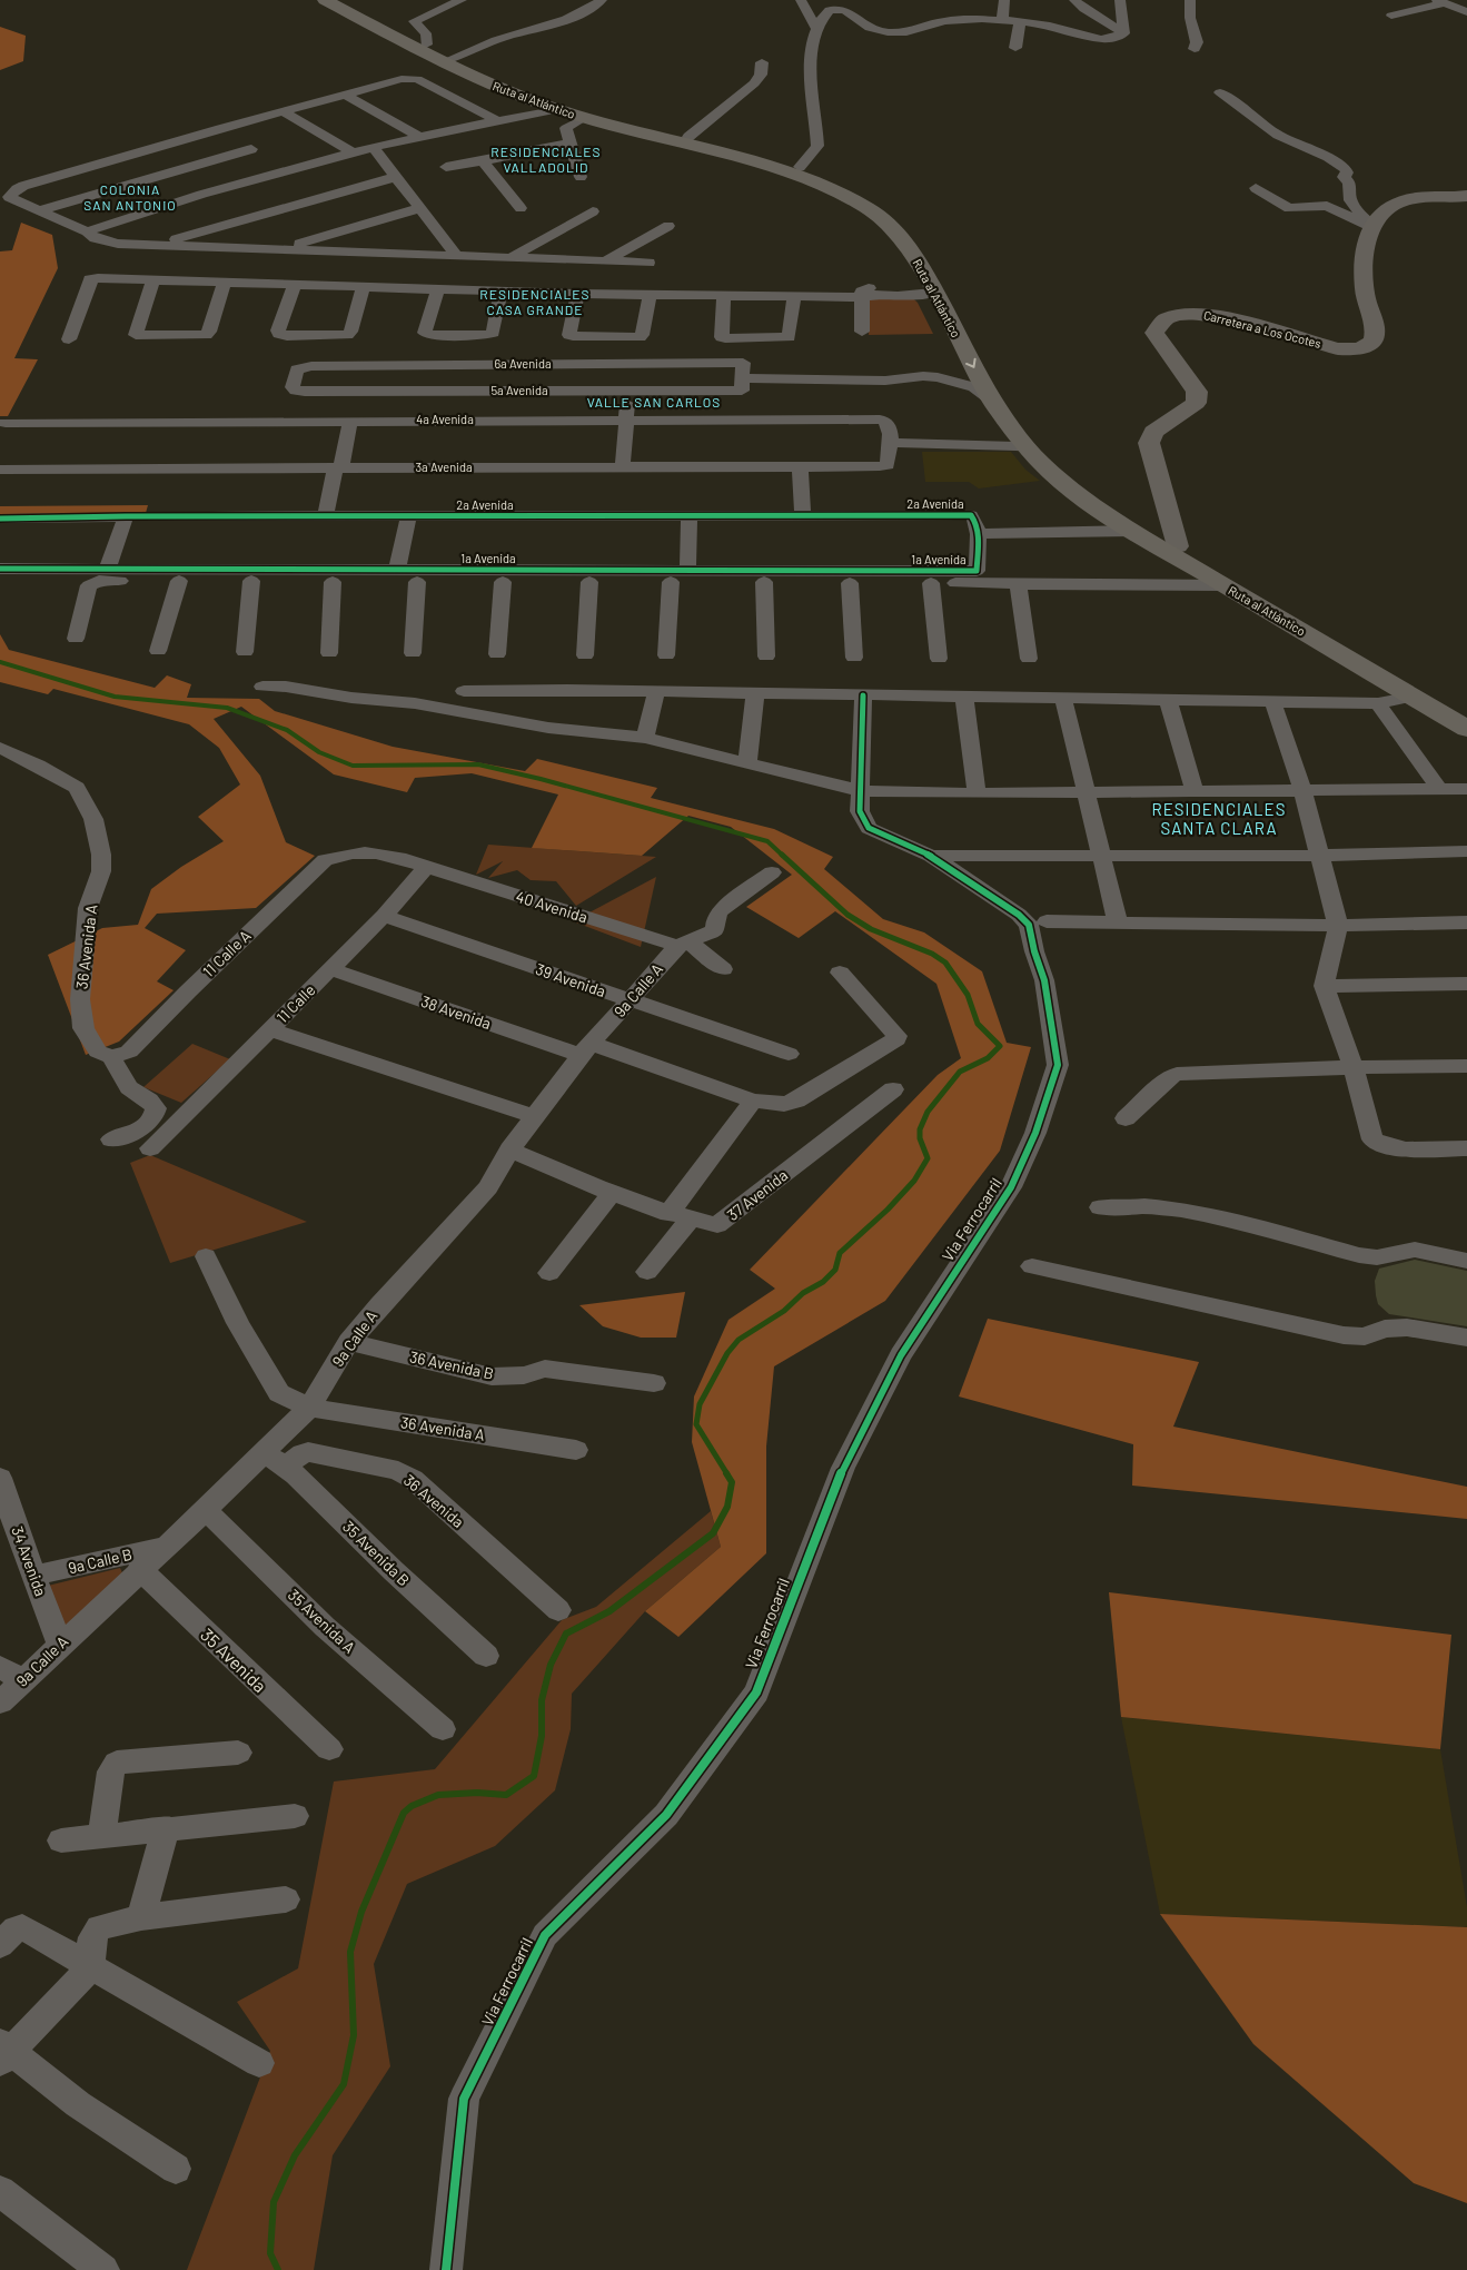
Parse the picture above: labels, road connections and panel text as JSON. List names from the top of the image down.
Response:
{
  "streets": {
    "highway": ["Ruta al Atlántico"],
    "main road": ["Carretera a Los Ocotes"],
    "street": [
      "6a Avenida",
      "5a Avenida",
      "4a Avenida",
      "3a Avenida",
      "2a Avenida",
      "1a Avenida",
      "40 Avenida",
      "36 Avenida A",
      "11 Calle A",
      "39 Avenida",
      "9a Calle A",
      "11 Calle",
      "38 Avenida",
      "37 Avenida",
      "Via Ferrocarril",
      "36 Avenida B",
      "36 Avenida",
      "35 Avenida B",
      "34 Avenida",
      "9a Calle B",
      "35 Avenida A",
      "35 Avenida"
    ]
  },
  "crossings": [
    ["Ruta al Atlántico", "Carretera a Los Ocotes"],
    ["Ruta al Atlántico", "5a Avenida"],
    ["6a Avenida", "5a Avenida"],
    ["4a Avenida", "3a Avenida"],
    ["2a Avenida", "1a Avenida"],
    ["40 Avenida", "11 Calle A"],
    ["40 Avenida", "9a Calle A"],
    ["40 Avenida", "11 Calle"],
    ["36 Avenida A", "11 Calle A"],
    ["36 Avenida A", "9a Calle A"],
    ["39 Avenida", "9a Calle A"],
    ["39 Avenida", "11 Calle"],
    ["9a Calle A", "38 Avenida"],
    ["9a Calle A", "37 Avenida"],
    ["9a Calle A", "36 Avenida B"],
    ["9a Calle A", "36 Avenida"],
    ["9a Calle A", "35 Avenida B"],
    ["9a Calle A", "34 Avenida"],
    ["9a Calle A", "9a Calle B"],
    ["9a Calle A", "35 Avenida A"],
    ["9a Calle A", "35 Avenida"],
    ["11 Calle", "38 Avenida"],
    ["36 Avenida", "35 Avenida B"],
    ["34 Avenida", "9a Calle B"]
  ],
  "districts": [
    "RESIDENCIALES VALLADOLID",
    "COLONIA SAN ANTONIO",
    "RESIDENCIALES CASA GRANDE",
    "VALLE SAN CARLOS",
    "RESIDENCIALES SANTA CLARA"
  ]
}
